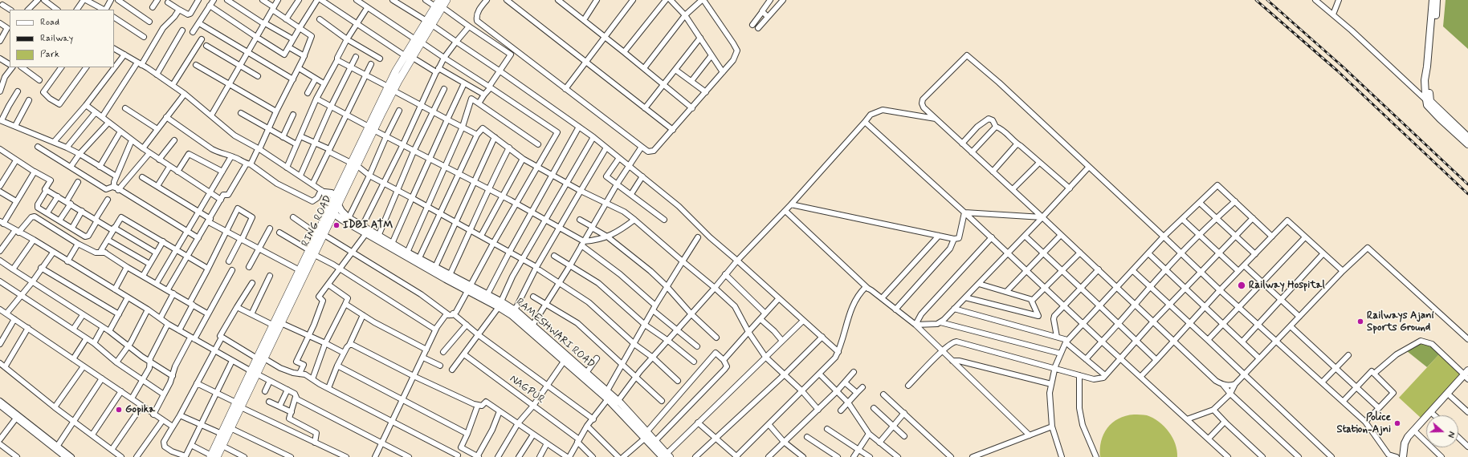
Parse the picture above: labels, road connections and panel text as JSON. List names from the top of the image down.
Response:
{
  "streets": {
    "highway": ["RING ROAD"],
    "main road": ["RAMESHWARI ROAD"],
    "street": ["NAGPUR"]
  },
  "crossings": [
    ["RING ROAD", "RAMESHWARI ROAD"]
  ],
  "places": [
    "IDBI ATM",
    "Railway Hospital",
    "Railways Ajani Sports Ground",
    "Gopika",
    "Police Station-Ajni"
  ],
  "legend": ["Road", "Railway", "Park"],
  "north": "right"
}
